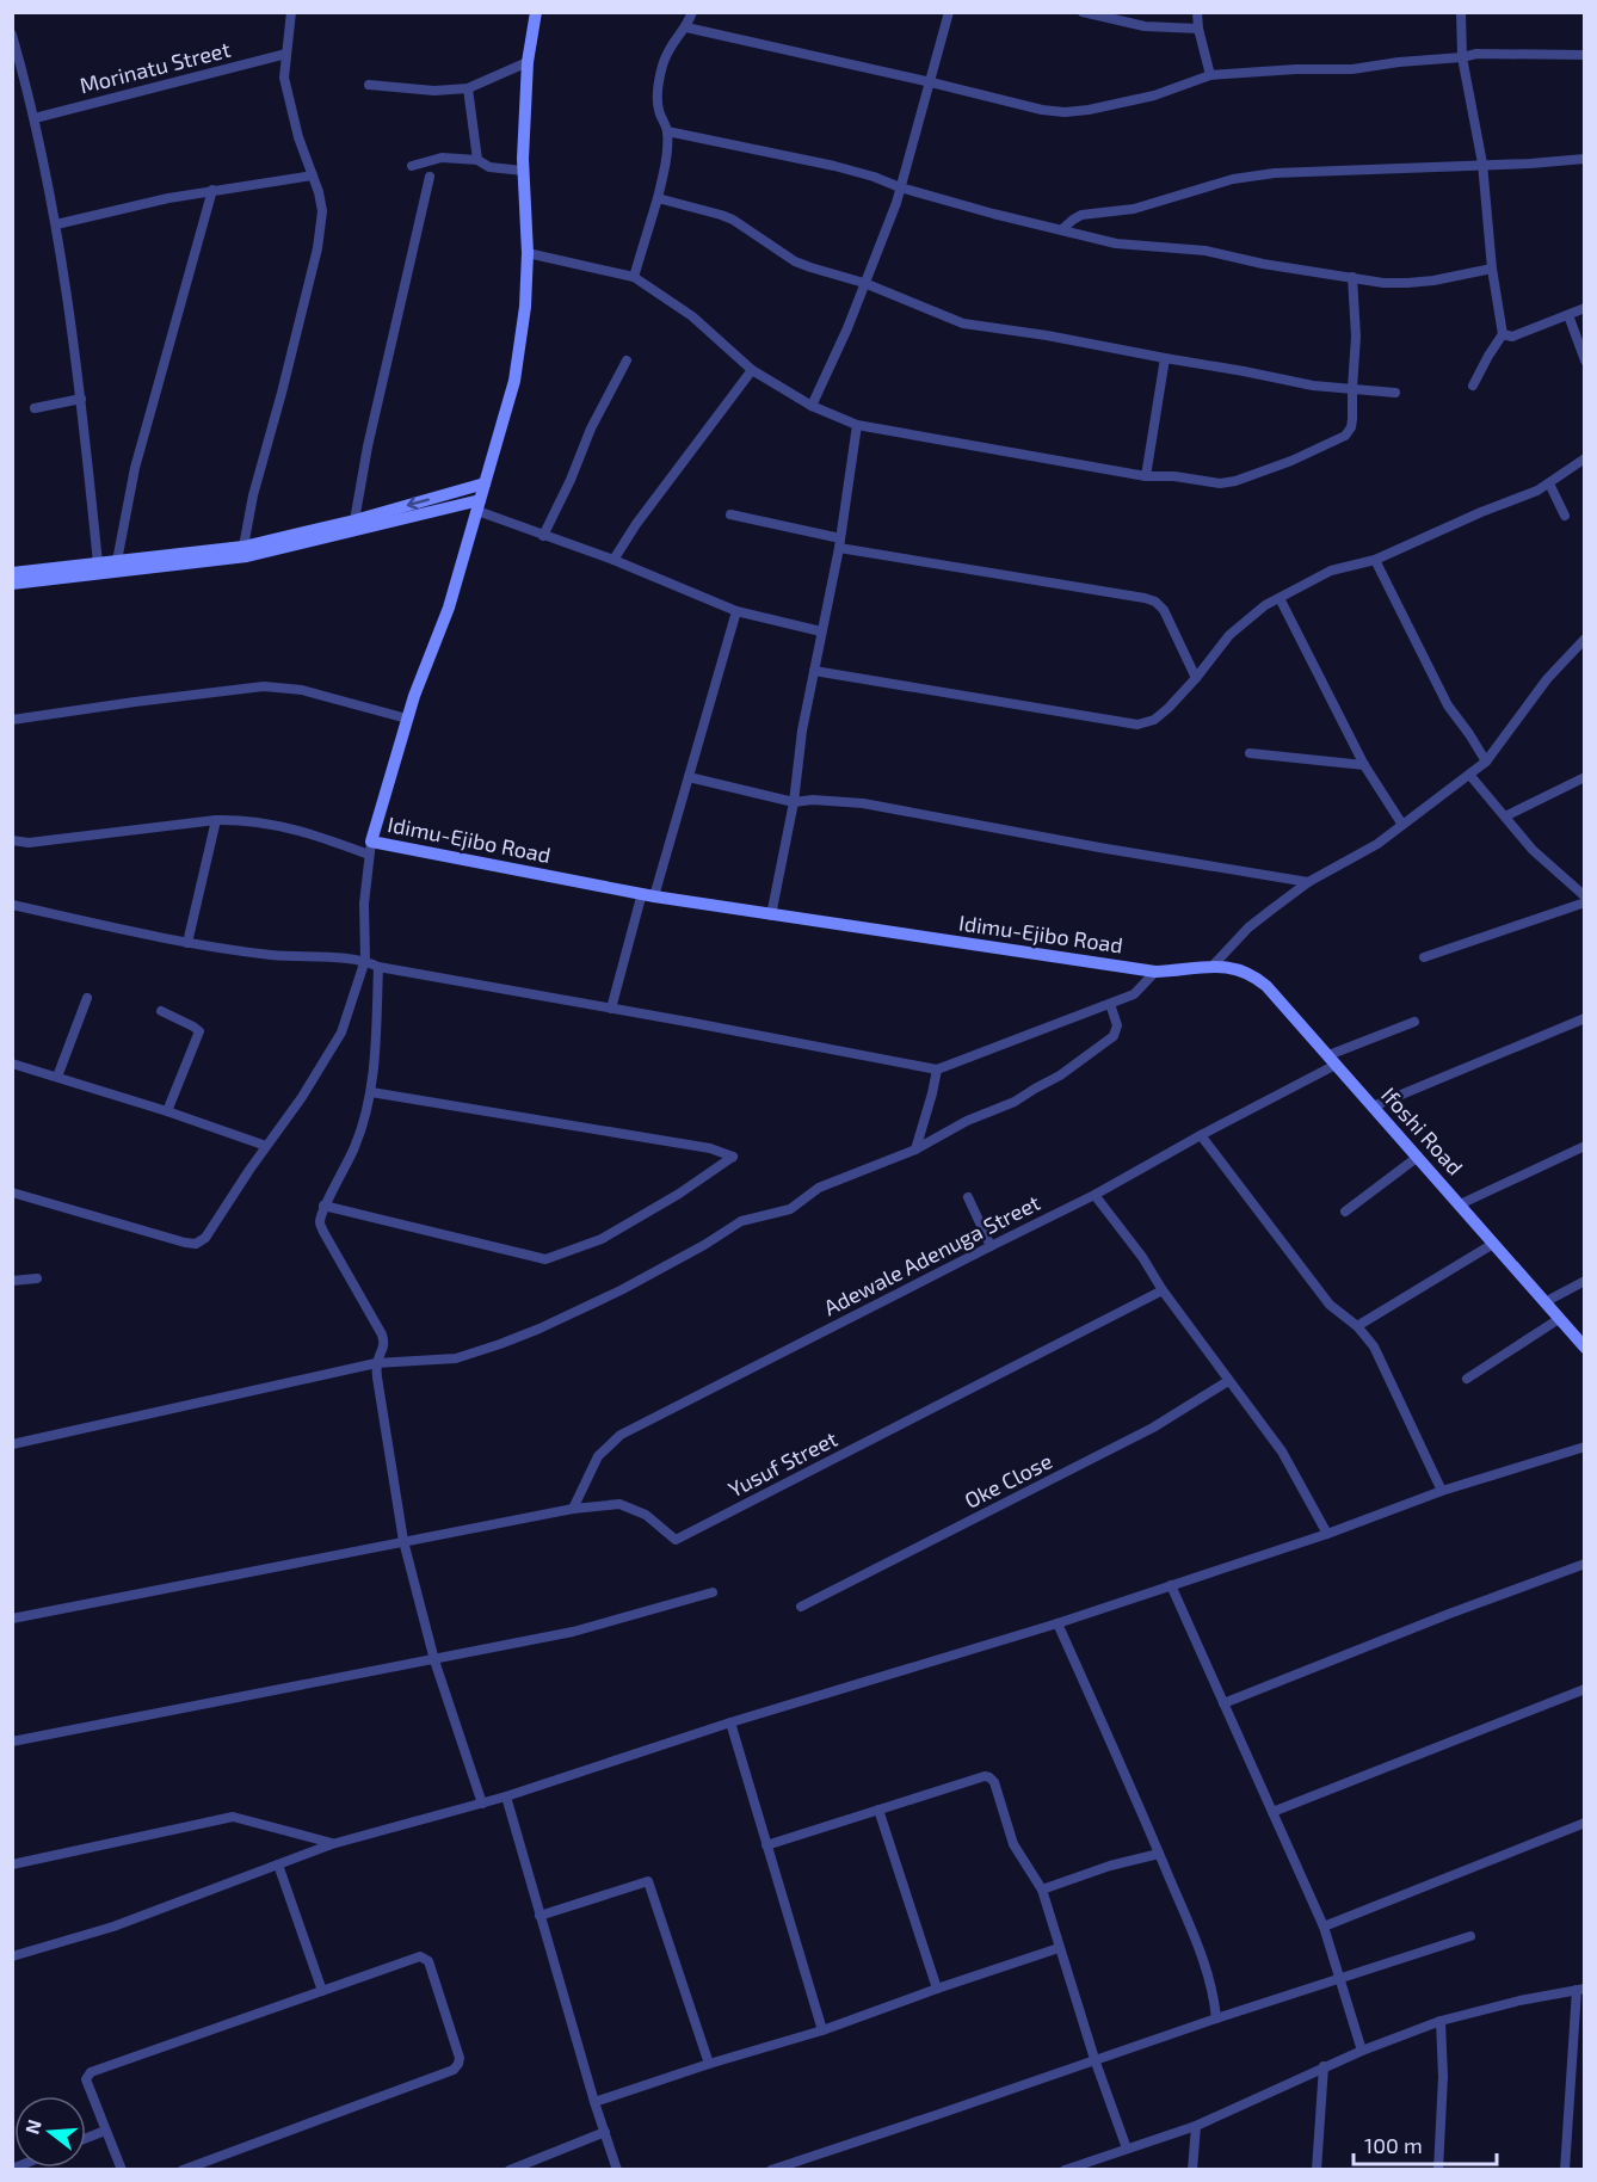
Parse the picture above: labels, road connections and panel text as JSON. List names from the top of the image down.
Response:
{
  "streets": {
    "main road": ["Idimu-Ejibo Road", "Ifoshi Road"],
    "street": [
      "Morinatu Street",
      "Adewale Adenuga Street",
      "Yusuf Street",
      "Oke Close"
    ]
  },
  "crossings": [
    ["Idimu-Ejibo Road", "Ifoshi Road"],
    ["Ifoshi Road", "Adewale Adenuga Street"],
    ["Adewale Adenuga Street", "Yusuf Street"]
  ],
  "scale_bar": "100 m",
  "north": "left"
}
